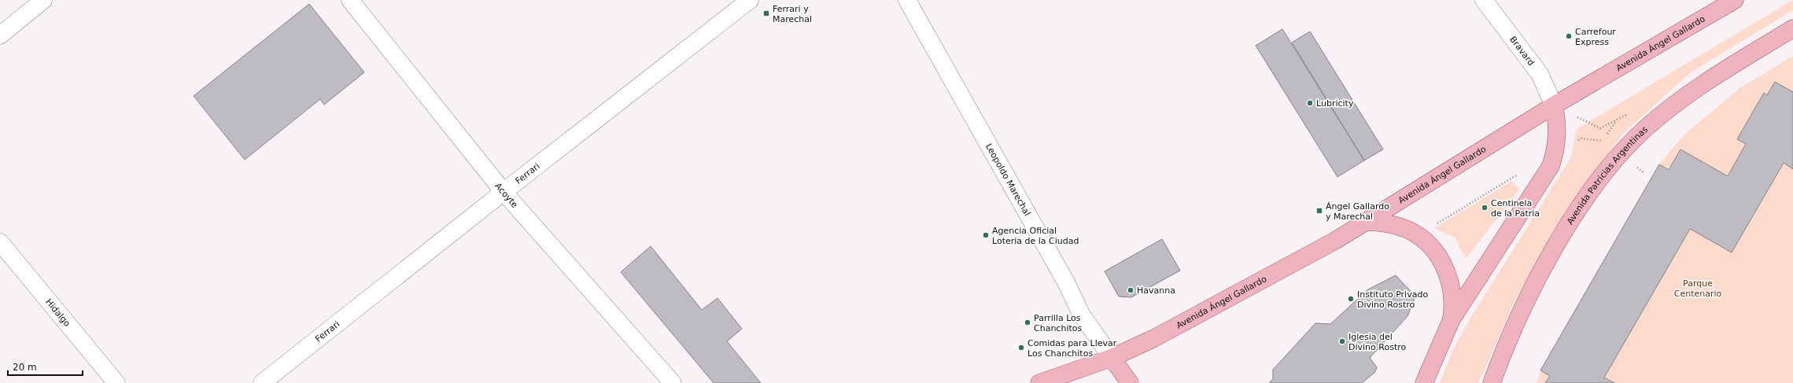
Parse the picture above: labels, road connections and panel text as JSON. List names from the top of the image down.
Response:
{
  "streets": {
    "main road": ["Avenida Ángel Gallardo", "Avenida Patricias Argentinas"],
    "street": [
      "Bravard",
      "Ferrari",
      "Leopoldo Marechal",
      "Acoyte",
      "Hidalgo"
    ]
  },
  "crossings": [
    ["Avenida Ángel Gallardo", "Bravard"],
    ["Avenida Ángel Gallardo", "Leopoldo Marechal"],
    ["Ferrari", "Acoyte"]
  ],
  "parks": ["Parque Centenario"],
  "places": {
    "transit": ["Ferrari y Marechal", "Ángel Gallardo y Marechal"],
    "other": [
      "Carrefour Express",
      "Lubricity",
      "Centinela de la Patria",
      "Agencia Oficial Loteria de la Ciudad",
      "Havanna",
      "Instituto Privado Divino Rostro",
      "Parrilla Los Chanchitos",
      "Iglesia del Divino Rostro",
      "Comidas para Llevar Los Chanchitos"
    ]
  },
  "scale_bar": "20 m"
}
